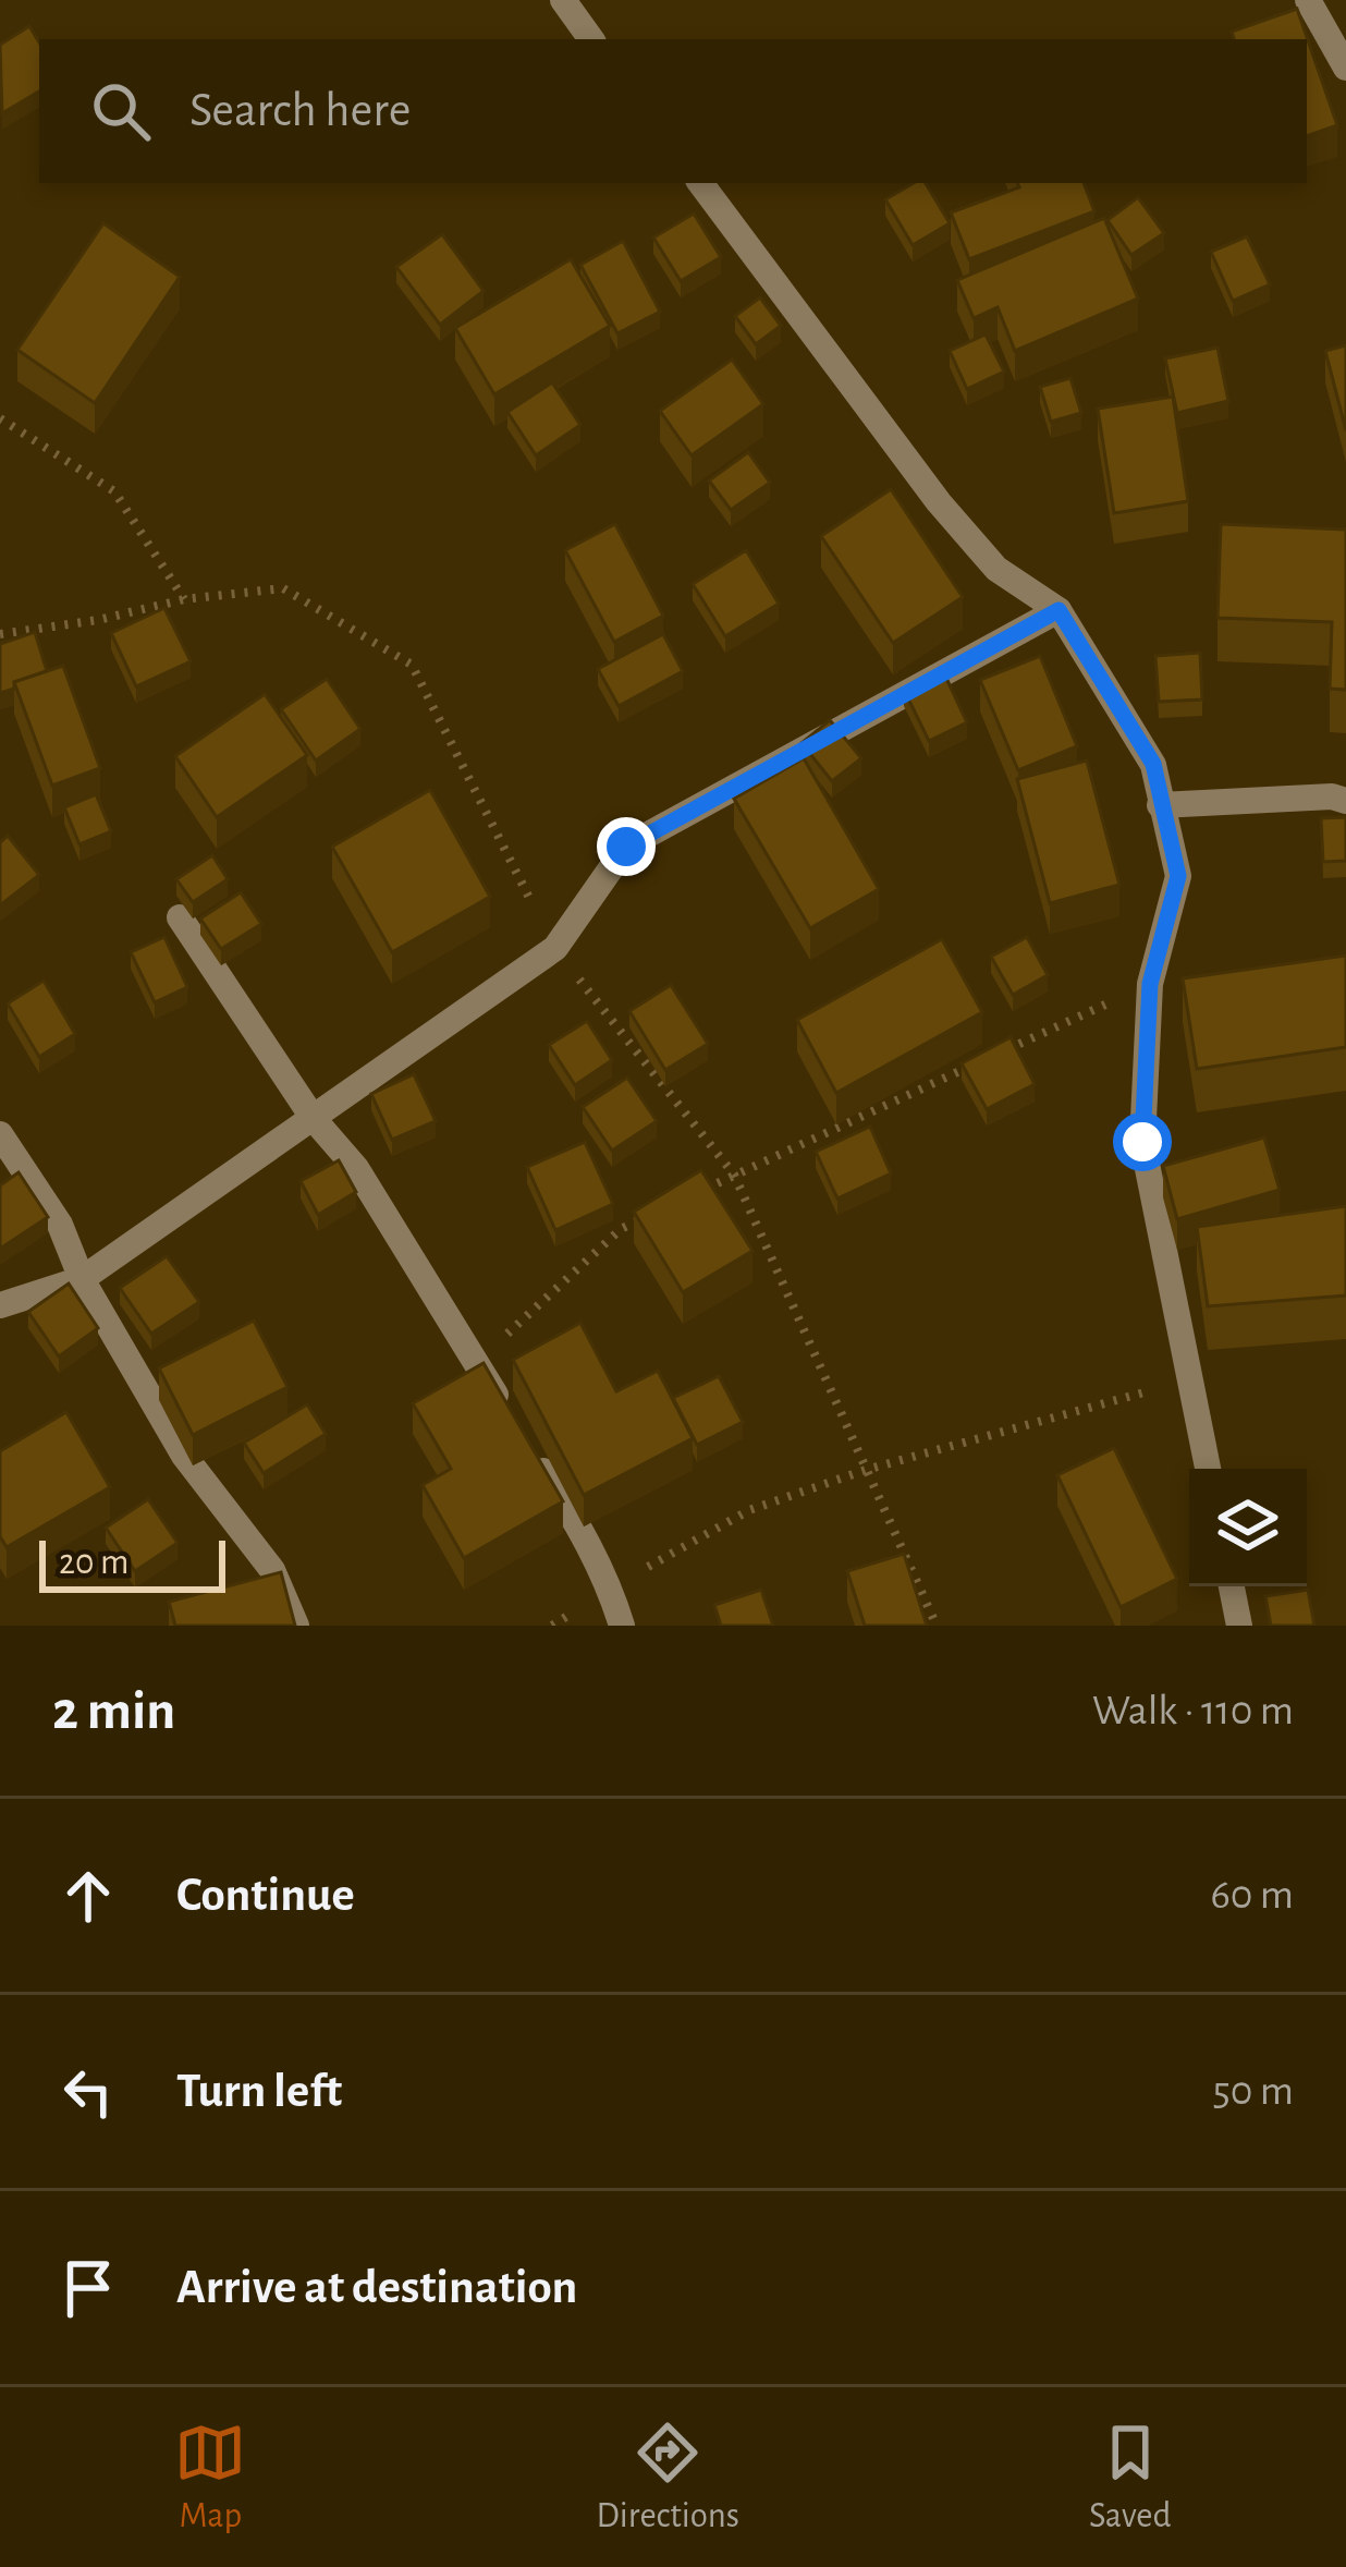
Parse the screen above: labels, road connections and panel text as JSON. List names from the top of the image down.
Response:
{
  "scale_bar": "20 m",
  "page": {
    "search": "Search here",
    "scale": "20 m",
    "heading": ["2 min", "Walk · 110 m"],
    "list": [
      ["Continue", "60 m"],
      ["Turn left", "50 m"],
      "Arrive at destination"
    ],
    "nav": ["Map", "Directions", "Saved"]
  }
}
